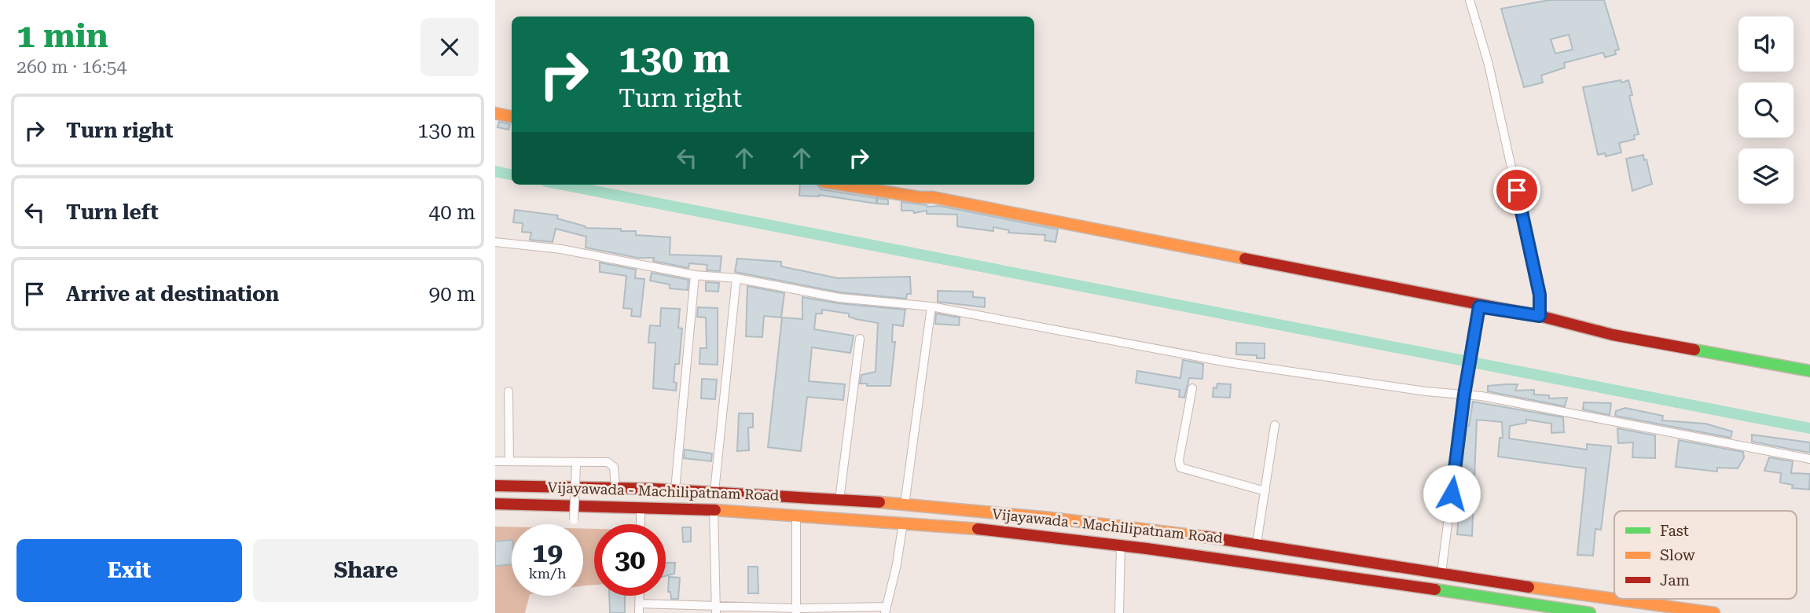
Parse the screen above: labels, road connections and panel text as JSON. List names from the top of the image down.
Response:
{
  "streets": {
    "main road": ["Vijayawada - Machilipatnam Road"]
  },
  "legend": ["Fast", "Slow", "Jam"],
  "page": {
    "heading": ["1 min", "260 m · 16:54"],
    "turn": ["130 m", "Turn right"],
    "list": [
      {
        "name": "Turn right",
        "value": "130 m"
      },
      {
        "name": "Turn left",
        "value": "40 m"
      },
      {
        "name": "Arrive at destination",
        "value": "90 m"
      }
    ],
    "speed": "19 km/h",
    "limit": "30",
    "buttons": ["Exit", "Share"]
  }
}
